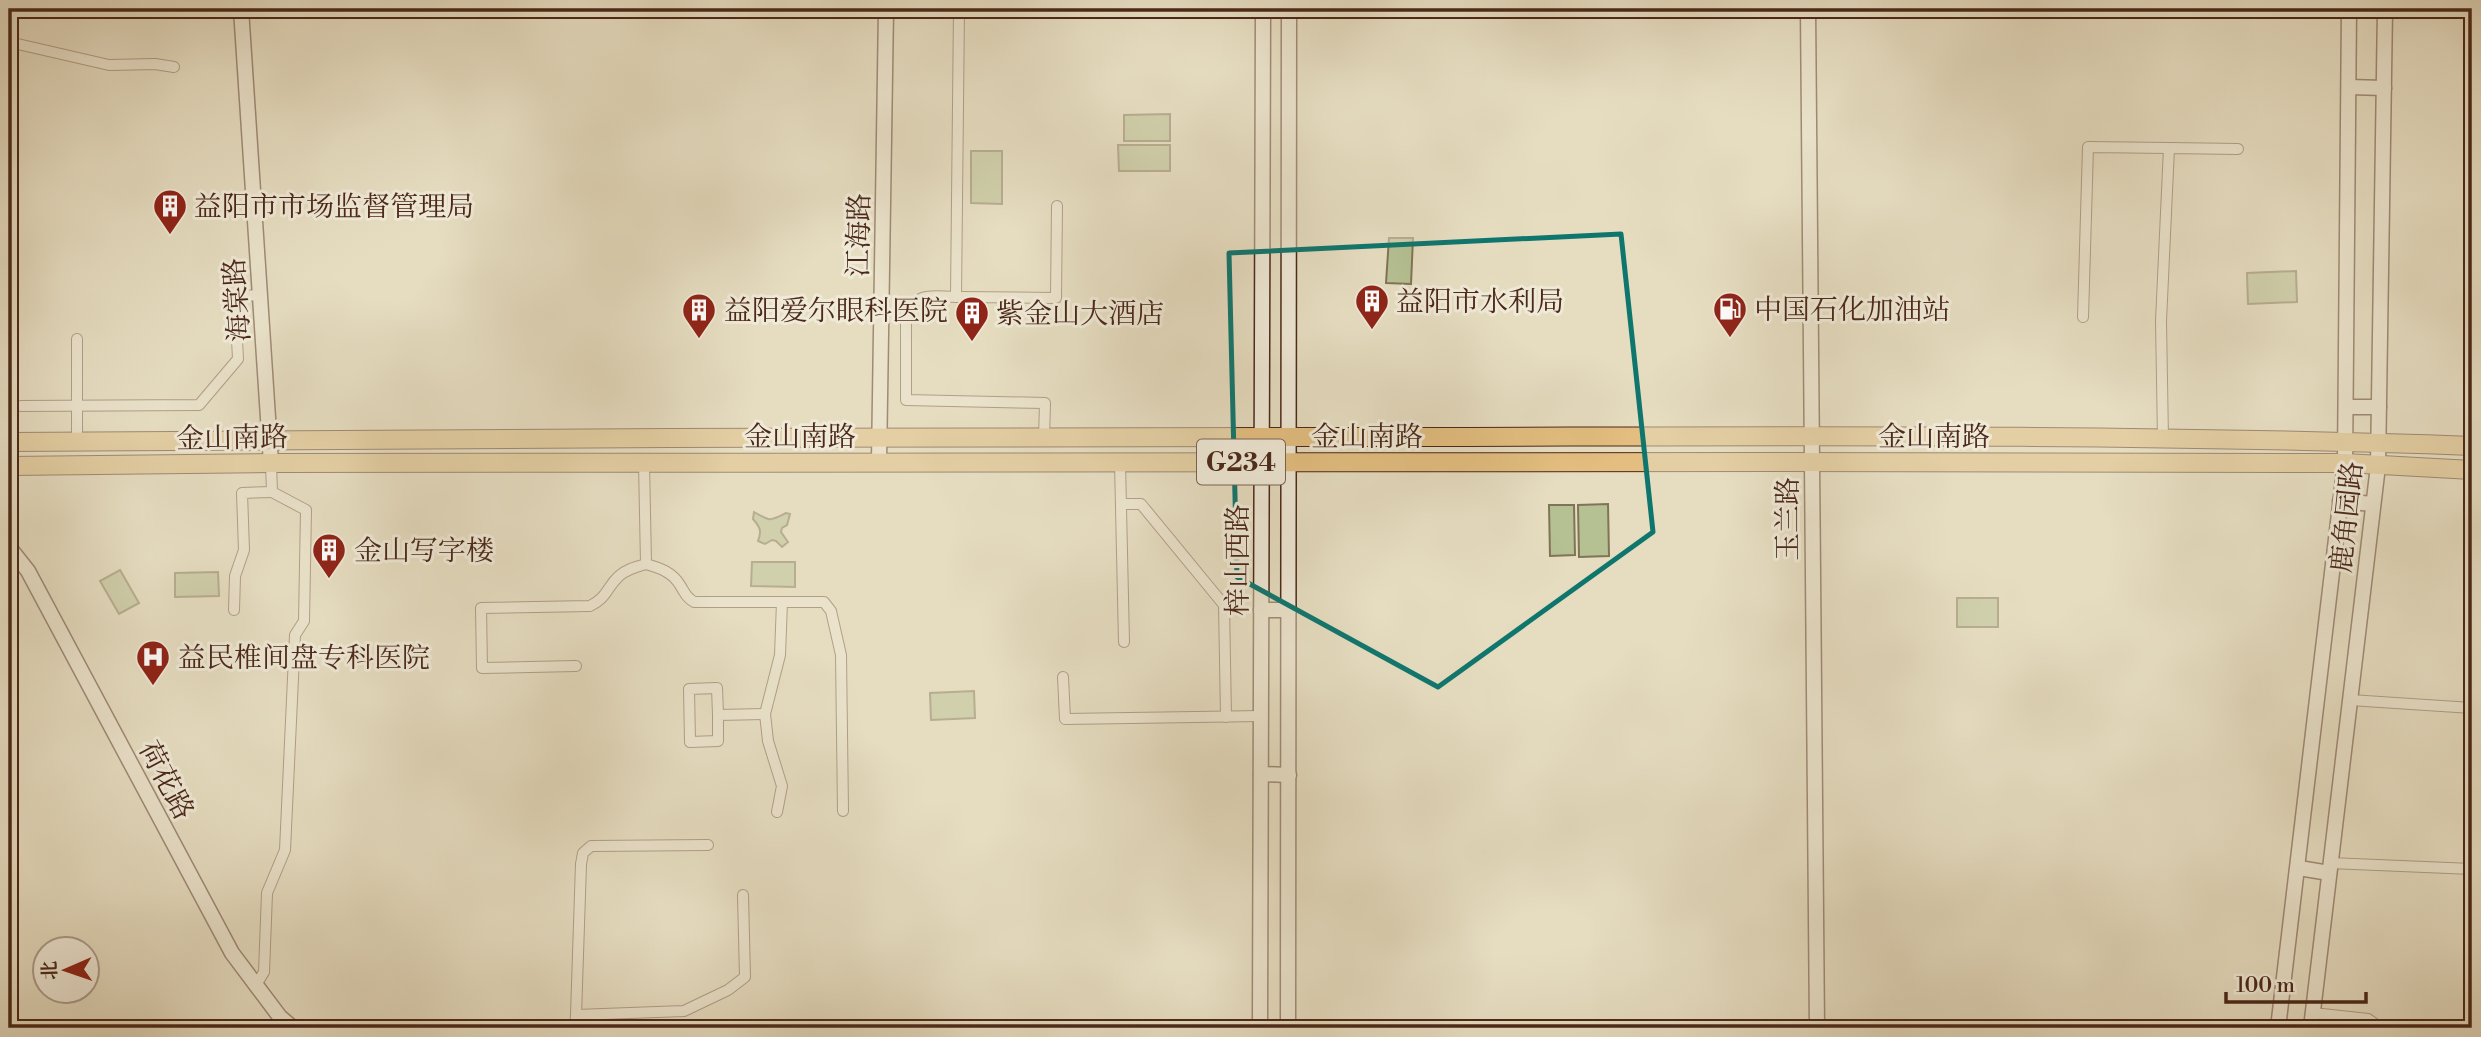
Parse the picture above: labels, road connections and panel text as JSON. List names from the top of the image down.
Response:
{
  "streets": {
    "highway": ["金山南路", "G234"],
    "street": [
      "江海路",
      "海棠路",
      "鹿角园路",
      "玉兰路",
      "梓山西路",
      "荷花路"
    ]
  },
  "crossings": [
    ["江海路", "金山南路"],
    ["海棠路", "金山南路"],
    ["金山南路", "鹿角园路"],
    ["金山南路", "玉兰路"],
    ["金山南路", "梓山西路"]
  ],
  "places": {
    "building": [
      "益阳市市场监督管理局",
      "益阳市水利局",
      "益阳爱尔眼科医院",
      "紫金山大酒店",
      "金山写字楼"
    ],
    "fuel station": ["中国石化加油站"],
    "hospital": ["益民椎间盘专科医院"]
  },
  "scale_bar": "100 m",
  "north": "left"
}
